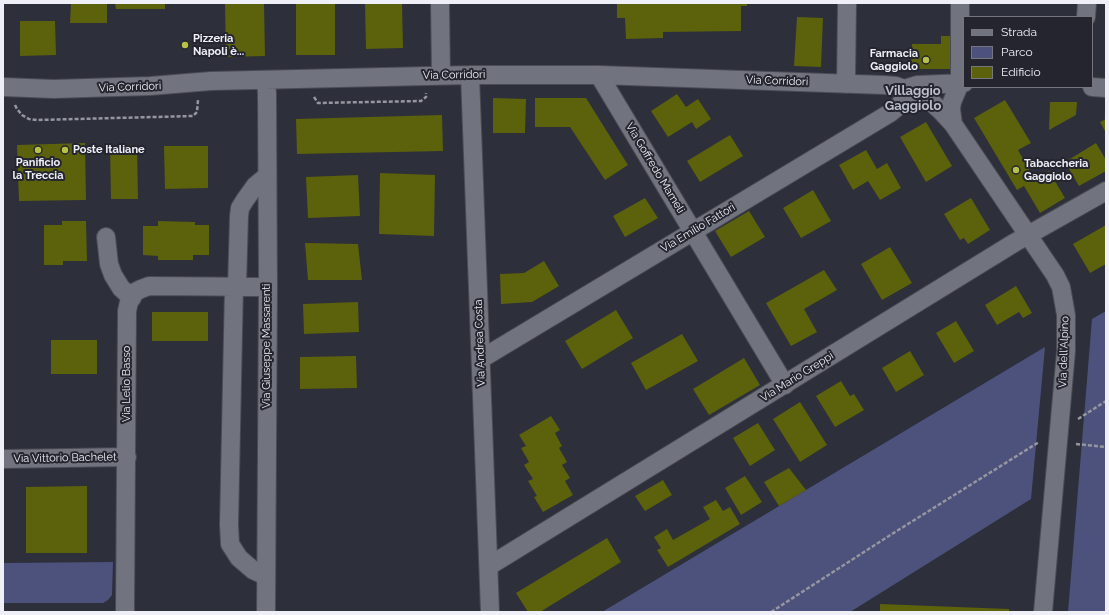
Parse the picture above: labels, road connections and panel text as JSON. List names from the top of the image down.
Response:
{
  "streets": {
    "street": [
      "Via Corridori",
      "Via Goffredo Mameli",
      "Via Emilio Fattori",
      "Via Andrea Costa",
      "Via Giuseppe Massarenti",
      "Via dell'Alpino",
      "Via Mario Greppi",
      "Via Lelio Basso",
      "Via Vittorio Bachelet"
    ]
  },
  "crossings": [
    ["Via Corridori", "Via Goffredo Mameli"],
    ["Via Corridori", "Via Emilio Fattori"],
    ["Via Corridori", "Via Andrea Costa"],
    ["Via Corridori", "Via Giuseppe Massarenti"],
    ["Via Corridori", "Via dell'Alpino"],
    ["Via Goffredo Mameli", "Via Emilio Fattori"],
    ["Via Goffredo Mameli", "Via Mario Greppi"],
    ["Via Emilio Fattori", "Via Andrea Costa"],
    ["Via Emilio Fattori", "Via dell'Alpino"],
    ["Via Andrea Costa", "Via Mario Greppi"],
    ["Via dell'Alpino", "Via Mario Greppi"],
    ["Via Lelio Basso", "Via Vittorio Bachelet"]
  ],
  "districts": ["Villaggio Gaggiolo"],
  "places": [
    "Pizzeria Napoli è...",
    "Farmacia Gaggiolo",
    "Panificio la Treccia",
    "Poste Italiane",
    "Tabaccheria Gaggiolo"
  ],
  "legend": ["Strada", "Parco", "Edificio"]
}
